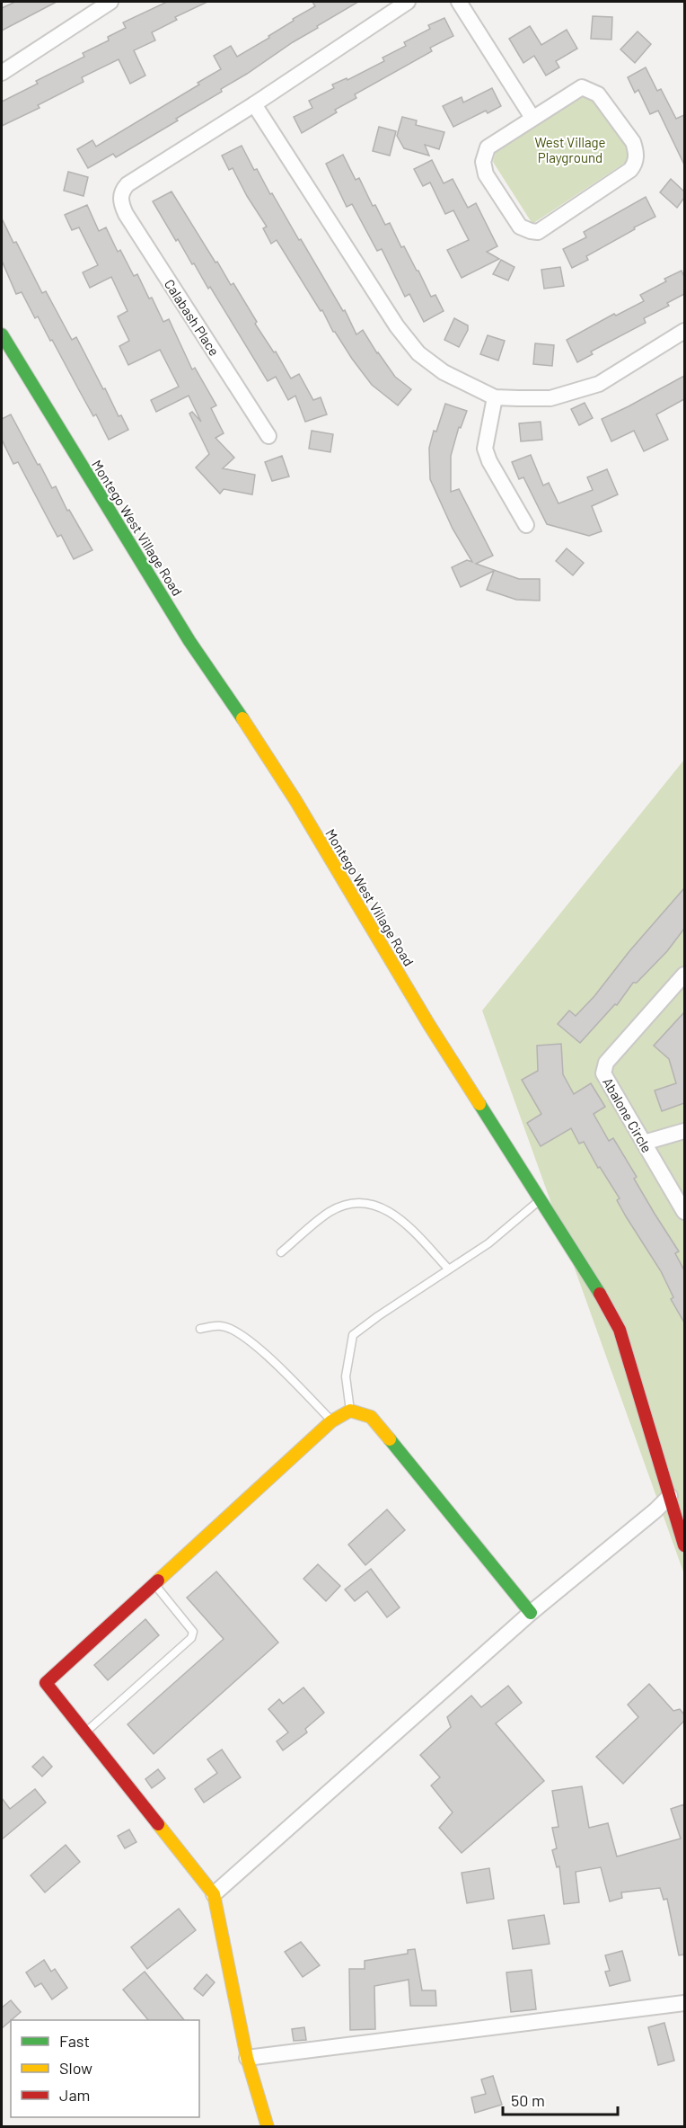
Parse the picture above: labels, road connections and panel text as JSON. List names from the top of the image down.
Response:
{
  "streets": {
    "street": ["Calabash Place", "Montego West Village Road", "Abalone Circle"]
  },
  "parks": ["West Village Playground"],
  "legend": ["Fast", "Slow", "Jam"],
  "scale_bar": "50 m"
}
